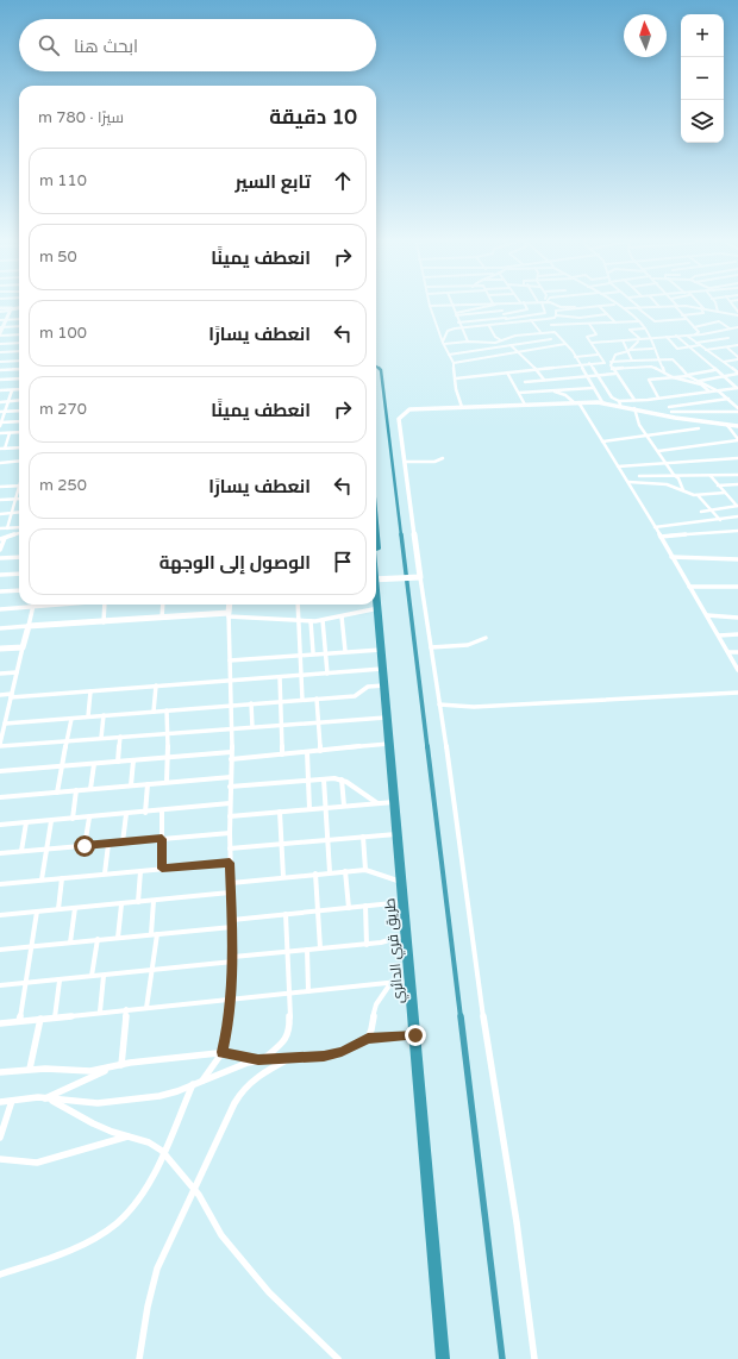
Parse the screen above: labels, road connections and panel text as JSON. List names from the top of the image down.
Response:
{
  "streets": {
    "highway": ["طريق قري الدائري"]
  },
  "north": "top",
  "page": {
    "map_buttons": ["+", "−"],
    "search": "ابحث هنا",
    "heading": ["10 دقيقة", "سيرًا · 780 m"],
    "list": [
      ["تابع السير", "110 m"],
      ["انعطف يمينًا", "50 m"],
      ["انعطف يسارًا", "100 m"],
      ["انعطف يمينًا", "270 m"],
      ["انعطف يسارًا", "250 m"],
      "الوصول إلى الوجهة"
    ]
  }
}
